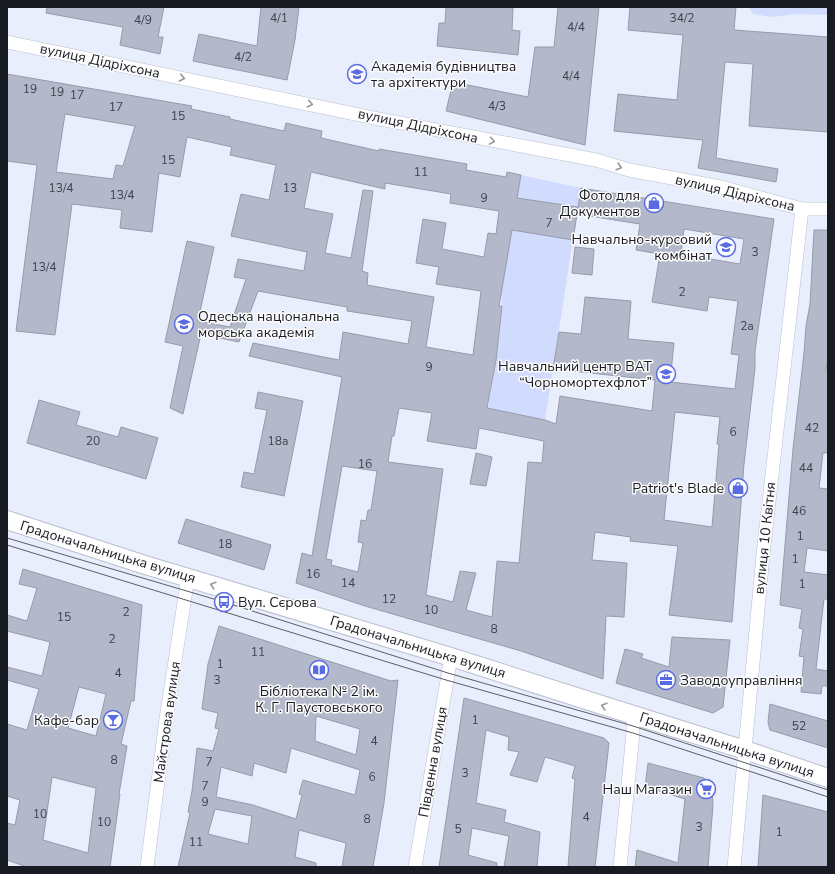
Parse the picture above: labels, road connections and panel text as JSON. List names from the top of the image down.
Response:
{
  "streets": {
    "street": [
      "вулиця Дідріхсона",
      "вулиця 10 Квітня",
      "Градоначальницька вулиця",
      "Майстрова вулиця",
      "Південна вулиця"
    ]
  },
  "crossings": [
    ["вулиця Дідріхсона", "вулиця 10 Квітня"],
    ["вулиця 10 Квітня", "Градоначальницька вулиця"],
    ["Градоначальницька вулиця", "Майстрова вулиця"],
    ["Градоначальницька вулиця", "Південна вулиця"]
  ],
  "one_way": ["вулиця Дідріхсона", "Градоначальницька вулиця"],
  "places": {
    "school or university": [
      "Академія будівництва та архітектури",
      "Навчально-курсовий комбінат",
      "Одеська національна морська академія",
      "Навчальний центр ВАТ “Чорномортехфлот”"
    ],
    "shop": ["Фото для Документов", "Patriot's Blade"],
    "bus stop": ["Вул. Сєрова"],
    "library": ["Бібліотека № 2 ім. К. Г. Паустовського"],
    "office": ["Заводоуправління"],
    "bar": ["Кафе-бар"],
    "supermarket": ["Наш Магазин"]
  },
  "house_numbers": [
    "4/1",
    "34/2",
    "4/9",
    "4/4",
    "4/2",
    "4/4",
    "19",
    "19",
    "17",
    "4/3",
    "17",
    "15",
    "15",
    "11",
    "13/4",
    "13",
    "13/4",
    "9",
    "7",
    "3",
    "13/4",
    "2",
    "2а",
    "9",
    "42",
    "6",
    "20",
    "18а",
    "16",
    "44",
    "46",
    "1",
    "18",
    "1",
    "16",
    "14",
    "1",
    "12",
    "10",
    "2",
    "15",
    "8",
    "2",
    "11",
    "1",
    "4",
    "3",
    "1",
    "52",
    "4",
    "8",
    "7",
    "3",
    "6",
    "7",
    "9",
    "10",
    "4",
    "8",
    "10",
    "3",
    "5",
    "1",
    "11"
  ]
}
